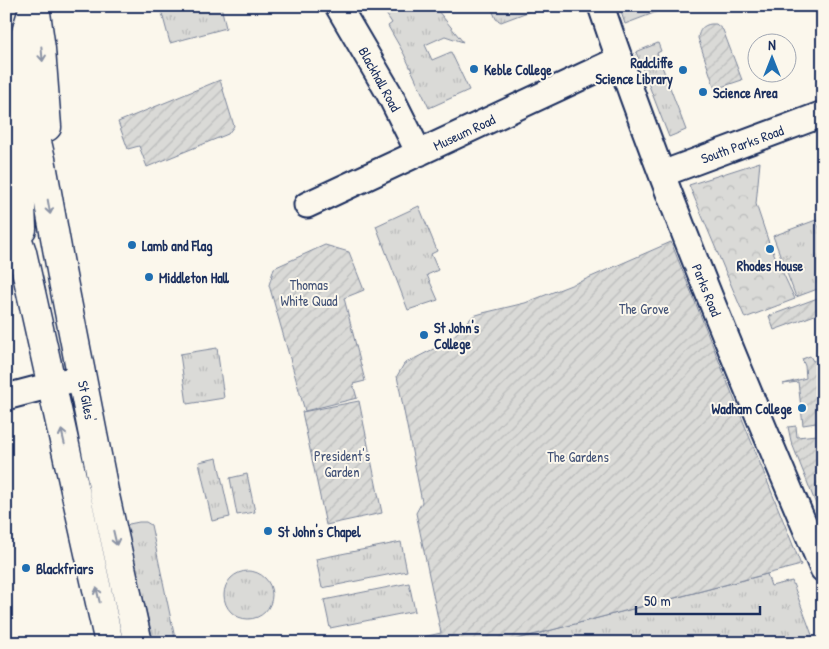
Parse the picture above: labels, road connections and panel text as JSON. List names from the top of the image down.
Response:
{
  "streets": {
    "main road": ["St Giles'"],
    "street": [
      "Blackhall Road",
      "Museum Road",
      "South Parks Road",
      "Parks Road"
    ]
  },
  "crossings": [
    ["Blackhall Road", "Museum Road"],
    ["Museum Road", "Parks Road"],
    ["South Parks Road", "Parks Road"]
  ],
  "parks": [
    "Thomas White Quad",
    "The Grove",
    "President's Garden",
    "The Gardens"
  ],
  "places": [
    "Keble College",
    "Radcliffe Science Library",
    "Science Area",
    "Lamb and Flag",
    "Rhodes House",
    "Middleton Hall",
    "St John's College",
    "Wadham College",
    "St John's Chapel",
    "Blackfriars"
  ],
  "scale_bar": "50 m",
  "north": "top"
}
